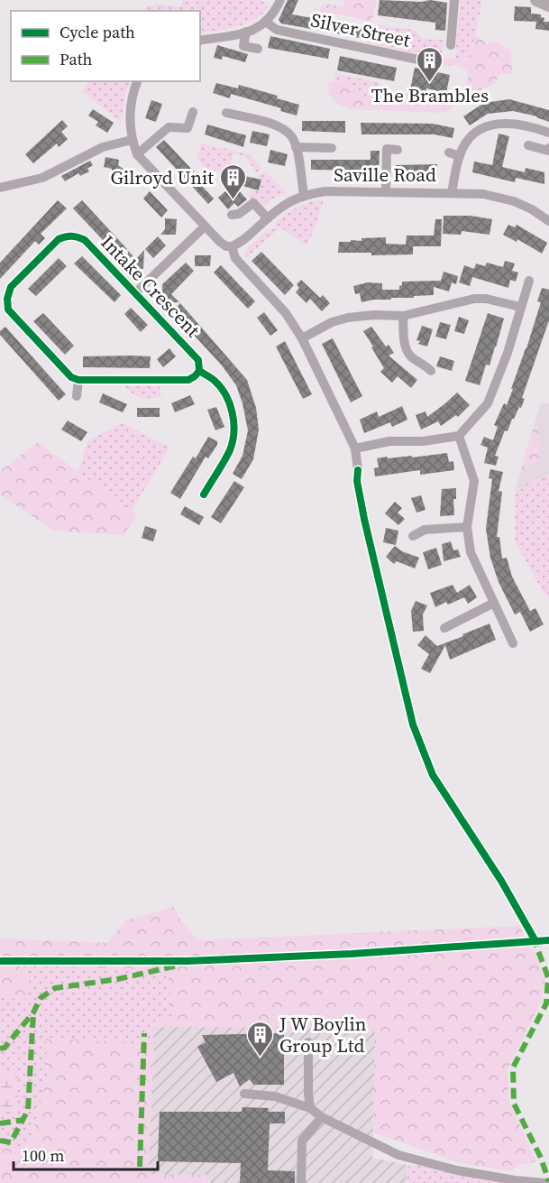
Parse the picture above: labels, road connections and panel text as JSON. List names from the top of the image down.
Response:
{
  "streets": {
    "street": ["Silver Street", "Saville Road", "Intake Crescent"]
  },
  "places": {
    "building": ["The Brambles", "Gilroyd Unit", "J W Boylin Group Ltd"]
  },
  "legend": ["Cycle path", "Path"],
  "scale_bar": "100 m"
}
